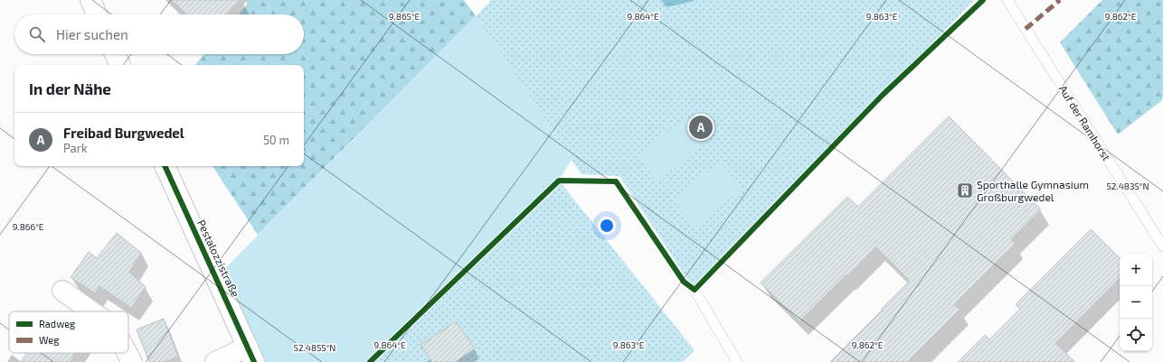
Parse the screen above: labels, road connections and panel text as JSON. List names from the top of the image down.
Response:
{
  "streets": {
    "street": ["Pestalozzistraße"],
    "lane": ["Auf der Ramhorst"]
  },
  "places": {
    "building": ["Sporthalle Gymnasium Großburgwedel"]
  },
  "legend": ["Radweg", "Weg"],
  "page": {
    "search": "Hier suchen",
    "heading": "In der Nähe",
    "list": [
      {
        "mark": "A",
        "name": "Freibad Burgwedel",
        "note": "Park",
        "value": "50 m"
      }
    ],
    "pins": "A",
    "map_buttons": ["+", "−"]
  },
  "coordinates": [
    "9.864°E",
    "9.865°E",
    "9.863°E",
    "9.862°E",
    "52.4835°N",
    "9.866°E",
    "52.4855°N"
  ]
}
